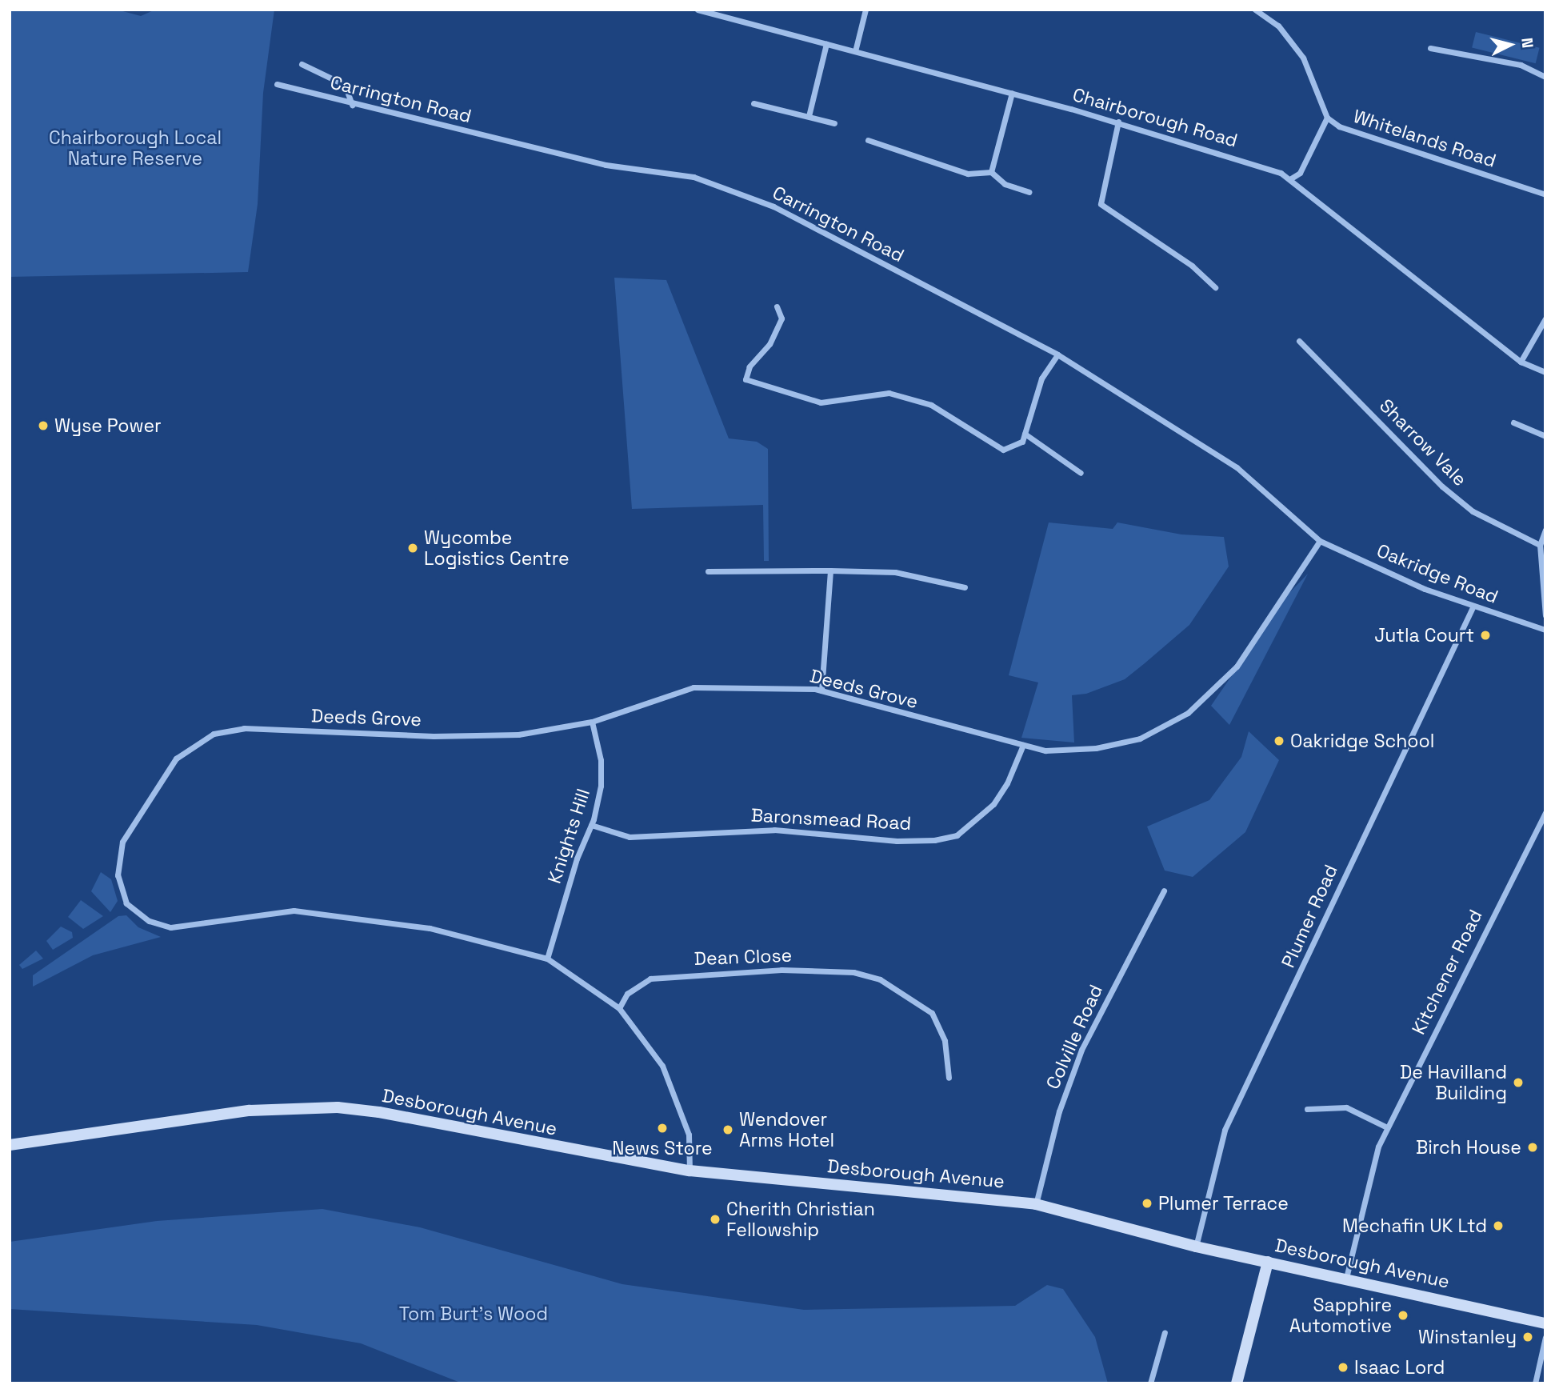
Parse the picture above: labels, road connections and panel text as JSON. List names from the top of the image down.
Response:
{
  "streets": {
    "street": [
      "Carrington Road",
      "Chairborough Road",
      "Whitelands Road",
      "Sharrow Vale",
      "Oakridge Road",
      "Deeds Grove",
      "Baronsmead Road",
      "Knights Hill",
      "Plumer Road",
      "Dean Close",
      "Kitchener Road",
      "Colville Road",
      "Desborough Avenue"
    ]
  },
  "crossings": [
    ["Carrington Road", "Oakridge Road"],
    ["Carrington Road", "Deeds Grove"],
    ["Oakridge Road", "Deeds Grove"],
    ["Oakridge Road", "Plumer Road"],
    ["Deeds Grove", "Baronsmead Road"],
    ["Deeds Grove", "Knights Hill"],
    ["Deeds Grove", "Dean Close"],
    ["Deeds Grove", "Desborough Avenue"],
    ["Baronsmead Road", "Knights Hill"],
    ["Plumer Road", "Desborough Avenue"],
    ["Kitchener Road", "Desborough Avenue"],
    ["Colville Road", "Desborough Avenue"]
  ],
  "parks": ["Chairborough Local Nature Reserve", "Tom Burt's Wood"],
  "places": [
    "Wyse Power",
    "Wycombe Logistics Centre",
    "Jutla Court",
    "Oakridge School",
    "De Havilland Building",
    "News Store",
    "Wendover Arms Hotel",
    "Birch House",
    "Plumer Terrace",
    "Cherith Christian Fellowship",
    "Mechafin UK Ltd",
    "Sapphire Automotive",
    "Winstanley",
    "Isaac Lord"
  ],
  "north": "right"
}
